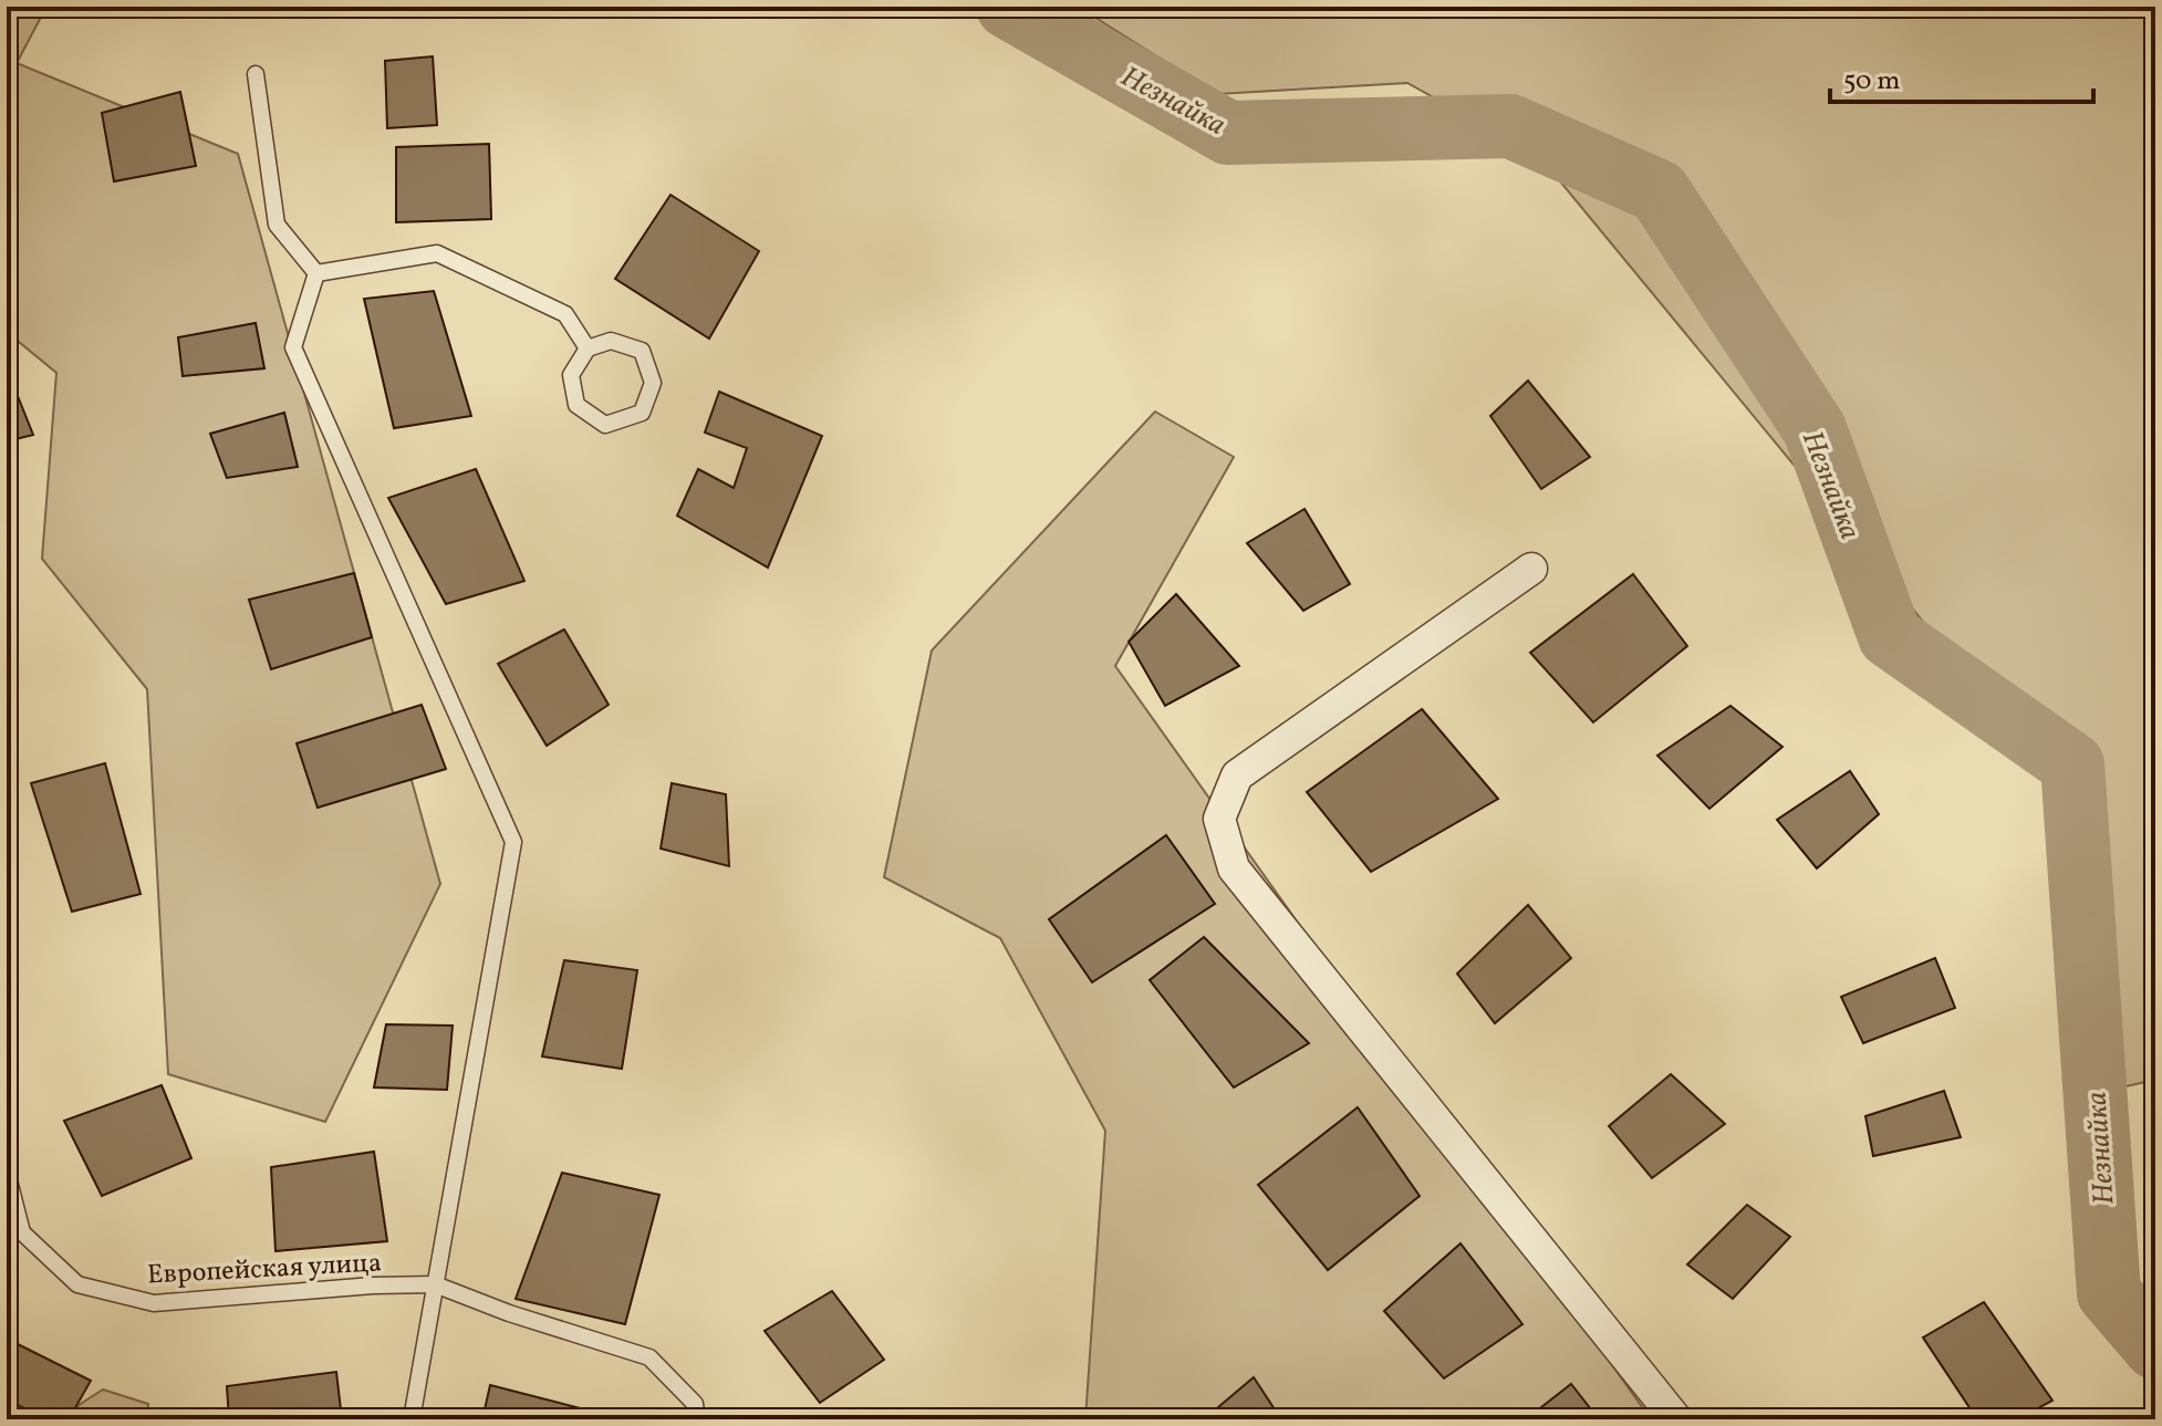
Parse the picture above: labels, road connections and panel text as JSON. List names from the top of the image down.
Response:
{
  "streets": {
    "lane": ["Европейская улица"]
  },
  "water": ["Незнайка"],
  "scale_bar": "50 m"
}
